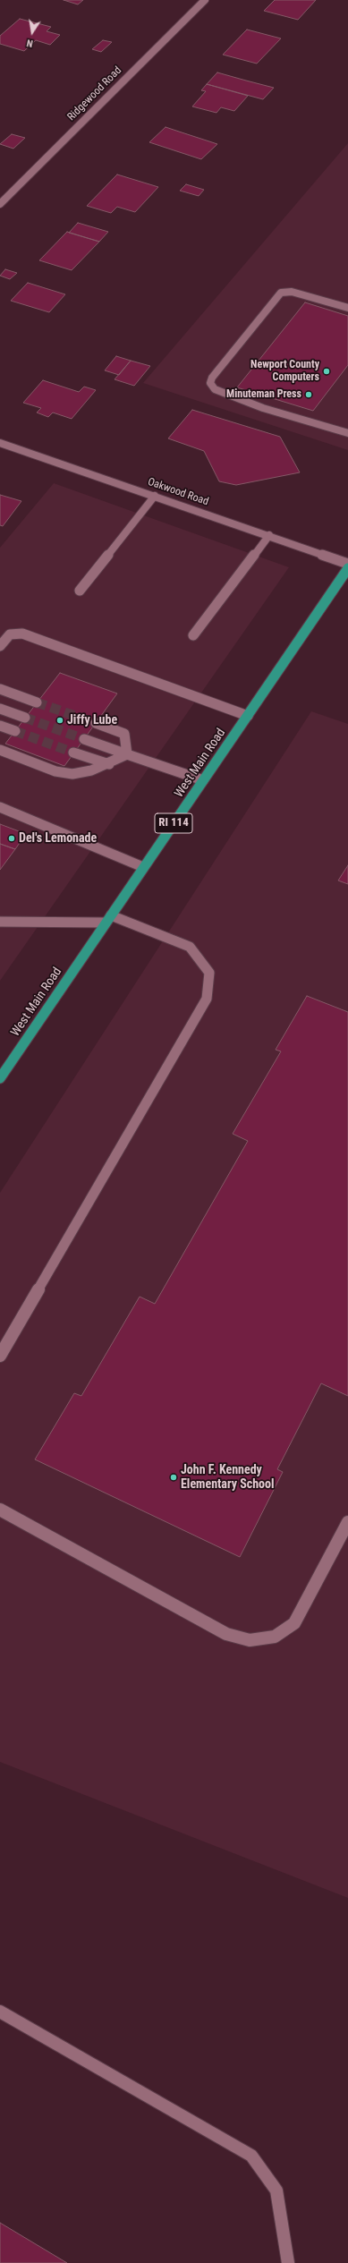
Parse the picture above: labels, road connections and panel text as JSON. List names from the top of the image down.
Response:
{
  "streets": {
    "highway": ["West Main Road", "RI 114"],
    "street": ["Ridgewood Road", "Oakwood Road"]
  },
  "places": [
    "Newport County Computers",
    "Minuteman Press",
    "Jiffy Lube",
    "Del's Lemonade",
    "John F. Kennedy Elementary School"
  ],
  "north": "bottom"
}
